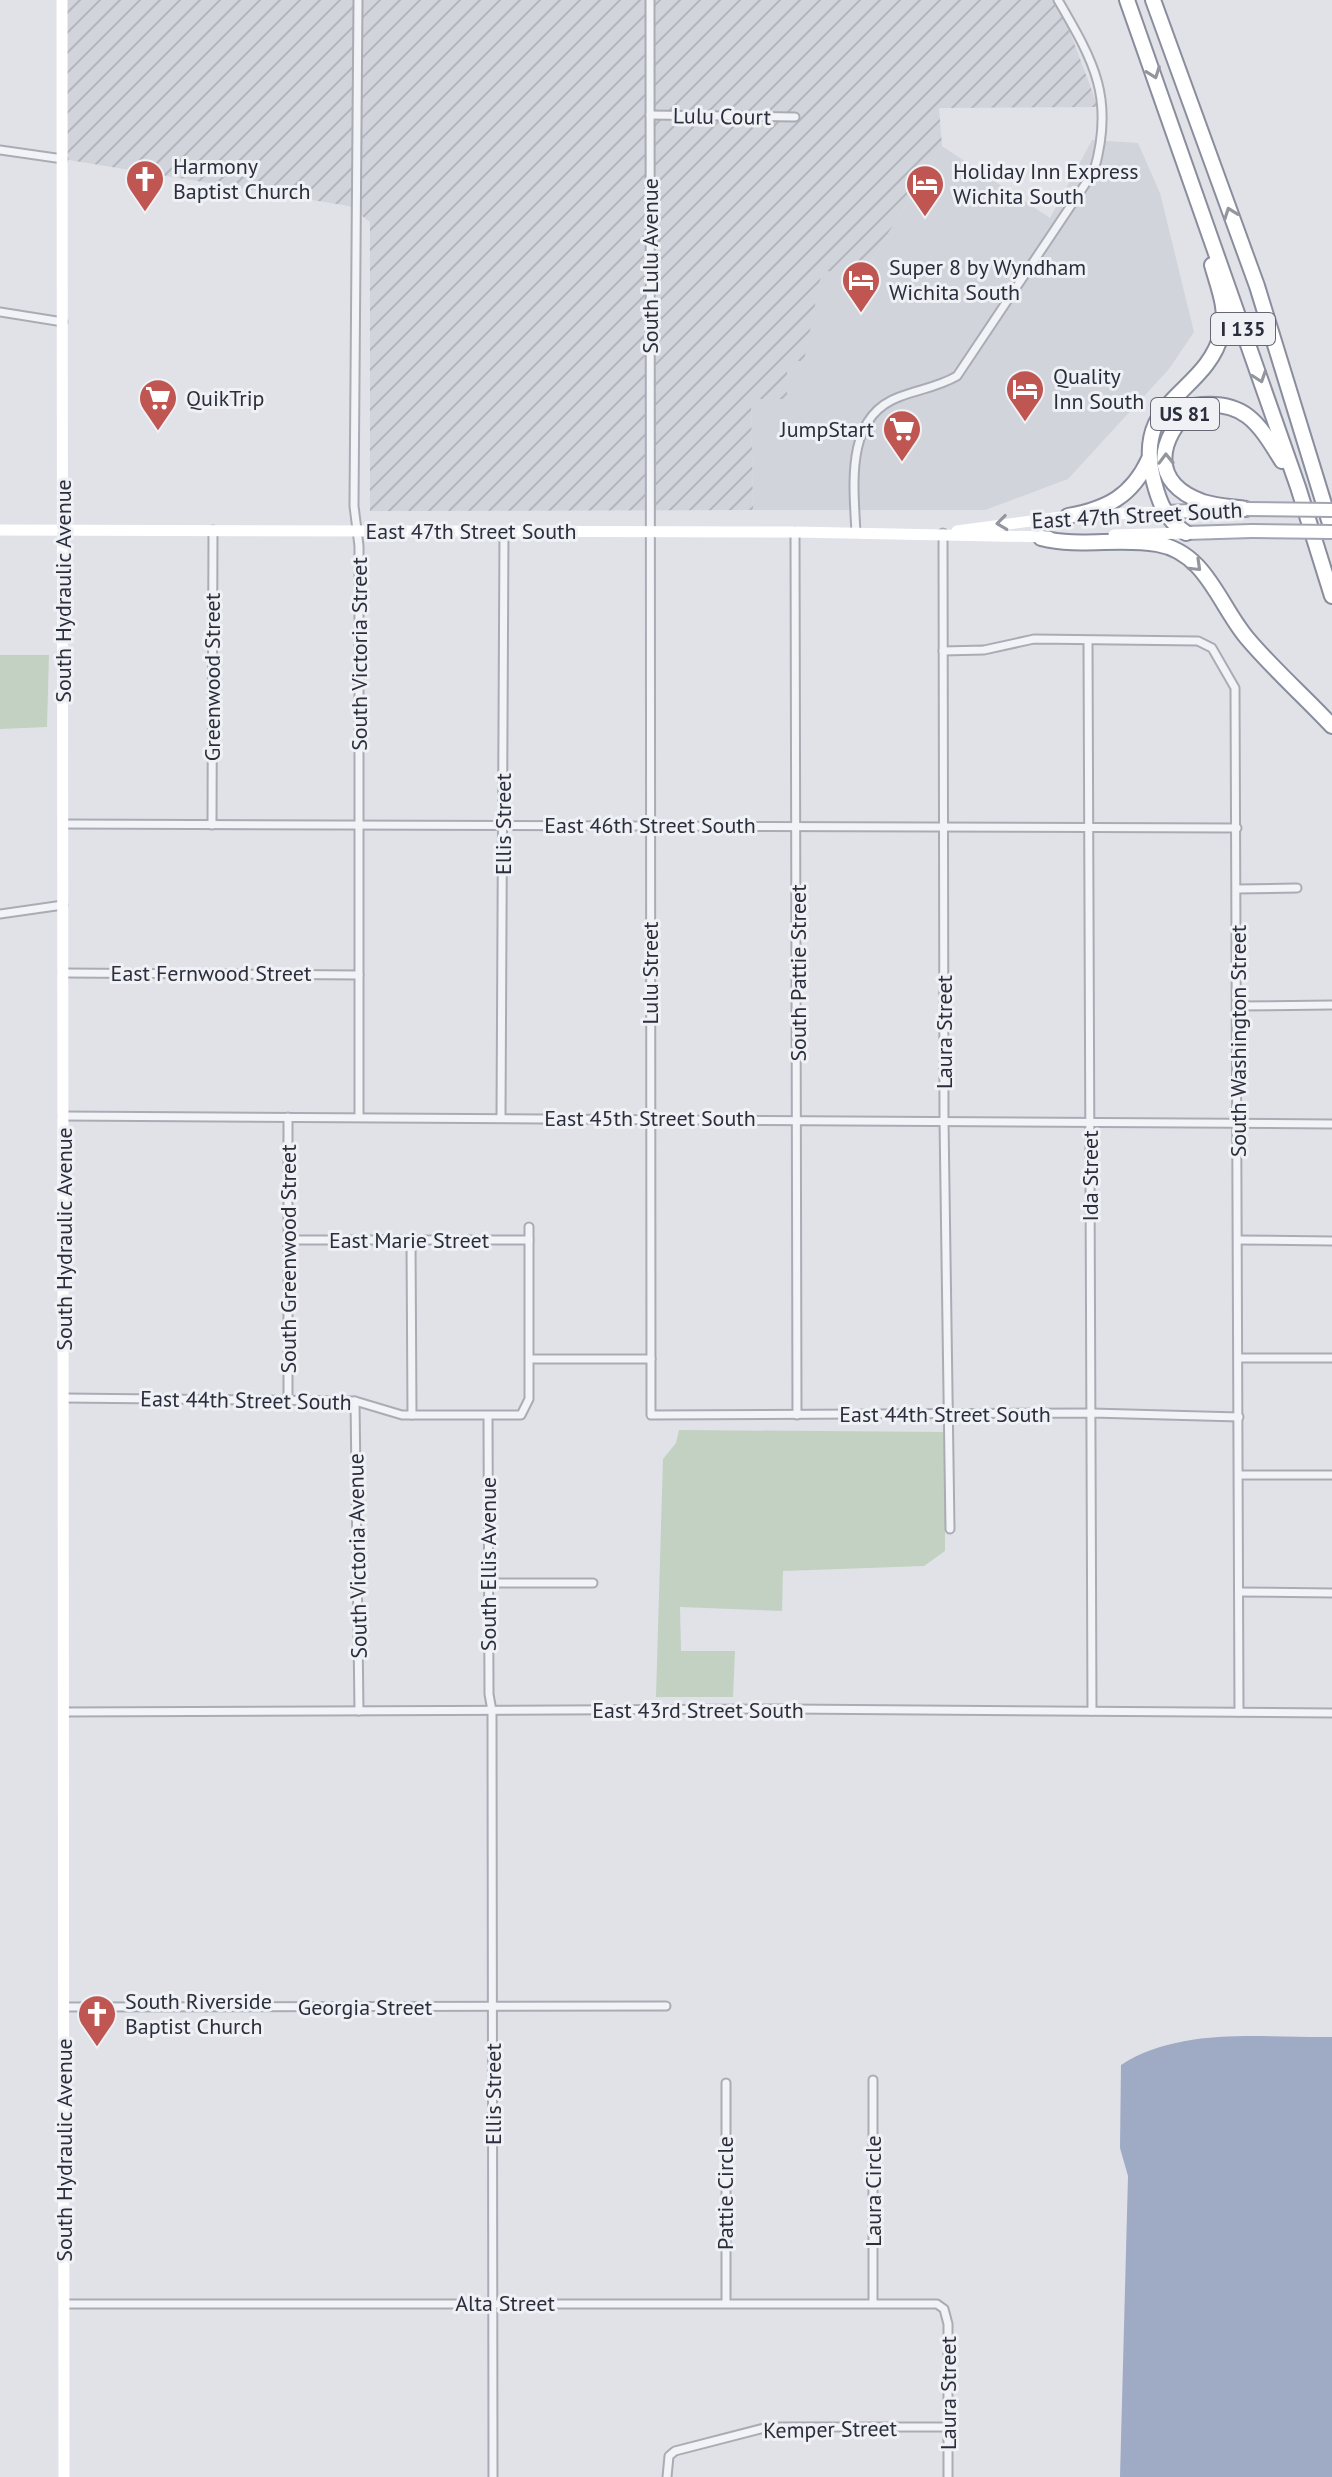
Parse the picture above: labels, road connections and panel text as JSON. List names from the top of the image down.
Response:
{
  "streets": {
    "highway": ["I 135", "US 81"],
    "main road": ["East 47th Street South"],
    "street": [
      "Lulu Court",
      "South Lulu Avenue",
      "South Hydraulic Avenue",
      "South Victoria Street",
      "Greenwood Street",
      "Ellis Street",
      "East 46th Street South",
      "East Fernwood Street",
      "Lulu Street",
      "South Pattie Street",
      "Laura Street",
      "South Washington Street",
      "East 45th Street South",
      "Ida Street",
      "East Marie Street",
      "South Greenwood Street",
      "East 44th Street South",
      "South Victoria Avenue",
      "South Ellis Avenue",
      "East 43rd Street South",
      "Georgia Street",
      "Laura Circle",
      "Pattie Circle",
      "Alta Street",
      "Kemper Street"
    ]
  },
  "crossings": [
    ["Lulu Court", "South Lulu Avenue"],
    ["South Lulu Avenue", "East 47th Street South"],
    ["South Lulu Avenue", "Lulu Street"],
    ["I 135", "US 81"],
    ["I 135", "East 47th Street South"],
    ["US 81", "East 47th Street South"],
    ["East 47th Street South", "South Hydraulic Avenue"],
    ["East 47th Street South", "South Victoria Street"],
    ["East 47th Street South", "Greenwood Street"],
    ["East 47th Street South", "Ellis Street"],
    ["East 47th Street South", "Lulu Street"],
    ["East 47th Street South", "South Pattie Street"],
    ["East 47th Street South", "Laura Street"],
    ["South Hydraulic Avenue", "East 46th Street South"],
    ["South Hydraulic Avenue", "East Fernwood Street"],
    ["South Hydraulic Avenue", "East 45th Street South"],
    ["South Hydraulic Avenue", "East 44th Street South"],
    ["South Hydraulic Avenue", "East 43rd Street South"],
    ["South Hydraulic Avenue", "Georgia Street"],
    ["South Hydraulic Avenue", "Alta Street"],
    ["South Victoria Street", "East 46th Street South"],
    ["South Victoria Street", "East Fernwood Street"],
    ["South Victoria Street", "East 45th Street South"],
    ["Greenwood Street", "East 46th Street South"],
    ["Ellis Street", "East 46th Street South"],
    ["Ellis Street", "East 45th Street South"],
    ["Ellis Street", "South Ellis Avenue"],
    ["Ellis Street", "East 43rd Street South"],
    ["Ellis Street", "Georgia Street"],
    ["Ellis Street", "Alta Street"],
    ["East 46th Street South", "Lulu Street"],
    ["East 46th Street South", "South Pattie Street"],
    ["East 46th Street South", "Laura Street"],
    ["East 46th Street South", "South Washington Street"],
    ["East 46th Street South", "Ida Street"],
    ["Lulu Street", "East 45th Street South"],
    ["Lulu Street", "East 44th Street South"],
    ["South Pattie Street", "East 45th Street South"],
    ["South Pattie Street", "East 44th Street South"],
    ["Laura Street", "South Washington Street"],
    ["Laura Street", "East 45th Street South"],
    ["Laura Street", "East 44th Street South"],
    ["Laura Street", "Alta Street"],
    ["Laura Street", "Kemper Street"],
    ["South Washington Street", "East 45th Street South"],
    ["South Washington Street", "Ida Street"],
    ["South Washington Street", "East 44th Street South"],
    ["South Washington Street", "East 43rd Street South"],
    ["East 45th Street South", "Ida Street"],
    ["East 45th Street South", "South Greenwood Street"],
    ["Ida Street", "East 44th Street South"],
    ["Ida Street", "East 43rd Street South"],
    ["East Marie Street", "South Greenwood Street"],
    ["South Greenwood Street", "East 44th Street South"],
    ["East 44th Street South", "South Victoria Avenue"],
    ["East 44th Street South", "South Ellis Avenue"],
    ["South Victoria Avenue", "East 43rd Street South"],
    ["South Ellis Avenue", "East 43rd Street South"],
    ["Laura Circle", "Alta Street"],
    ["Pattie Circle", "Alta Street"]
  ],
  "places": {
    "church": ["Harmony Baptist Church", "South Riverside Baptist Church"],
    "hotel": ["Holiday Inn Express Wichita South", "Super 8 by Wyndham Wichita South", "Quality Inn South"],
    "supermarket": ["QuikTrip", "JumpStart"]
  }
}
